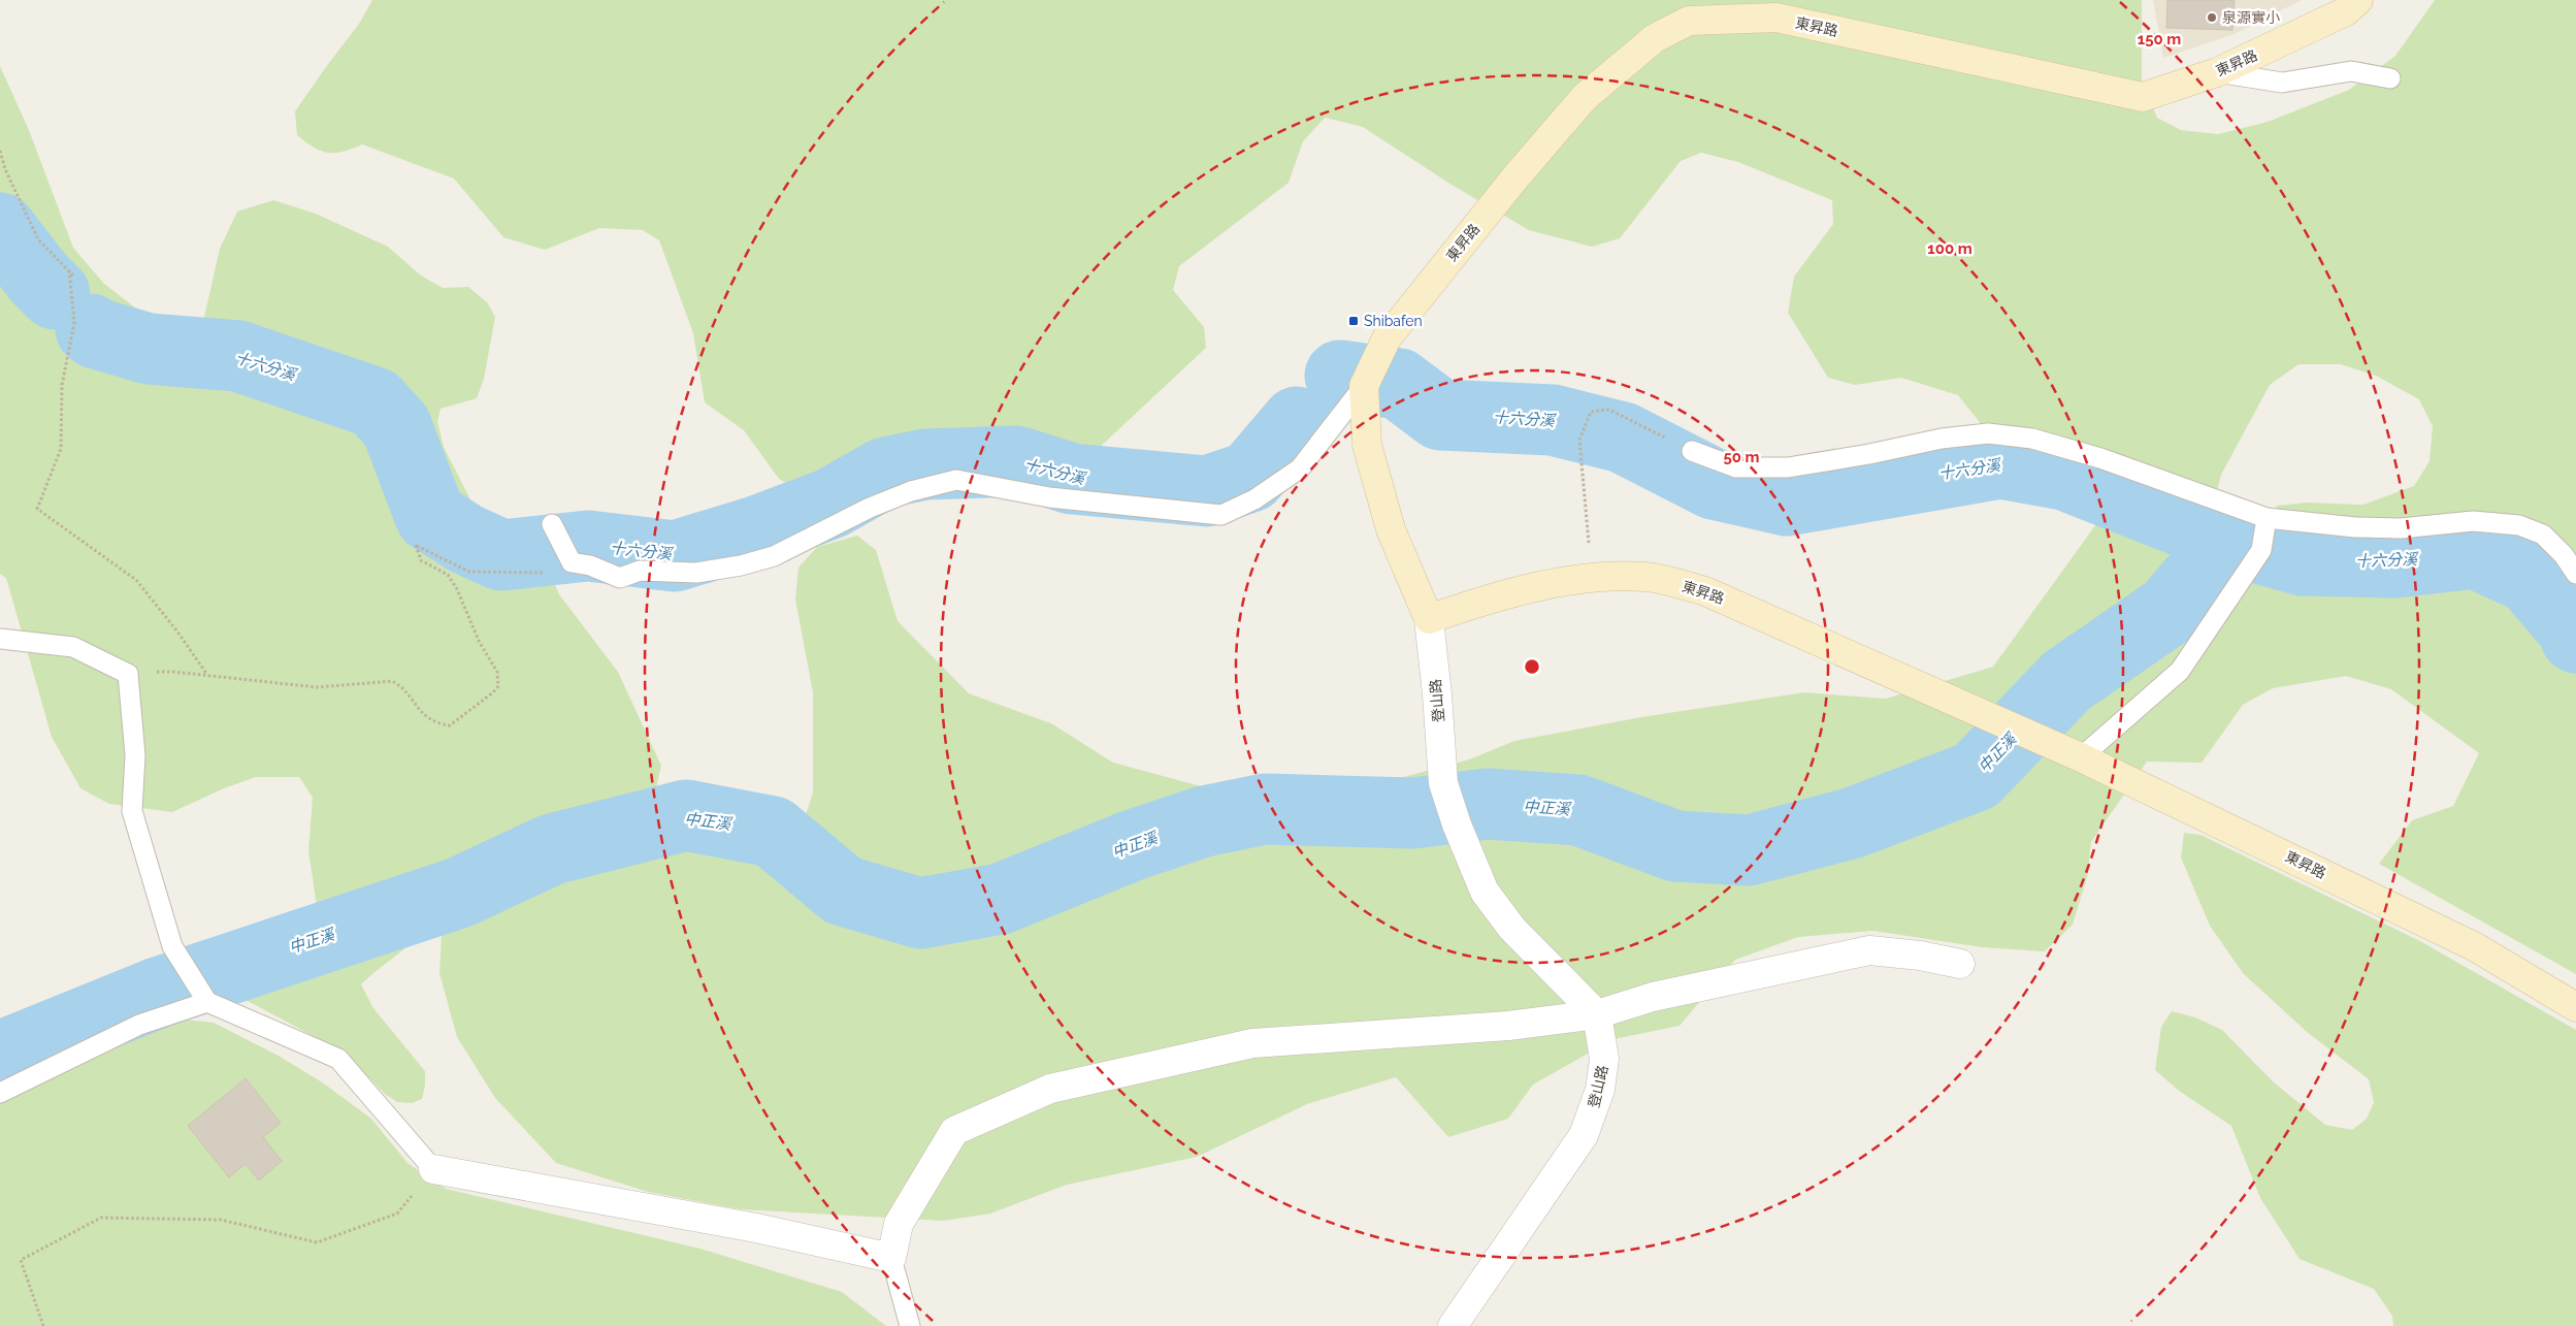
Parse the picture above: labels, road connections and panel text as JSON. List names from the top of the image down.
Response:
{
  "streets": {
    "street": ["東昇路", "登山路"]
  },
  "crossings": [
    ["東昇路", "登山路"]
  ],
  "water": ["十六分溪", "中正溪"],
  "places": {
    "other": ["泉源實小"],
    "transit": ["Shibafen"]
  },
  "rings": ["150 m", "100 m", "50 m"]
}
